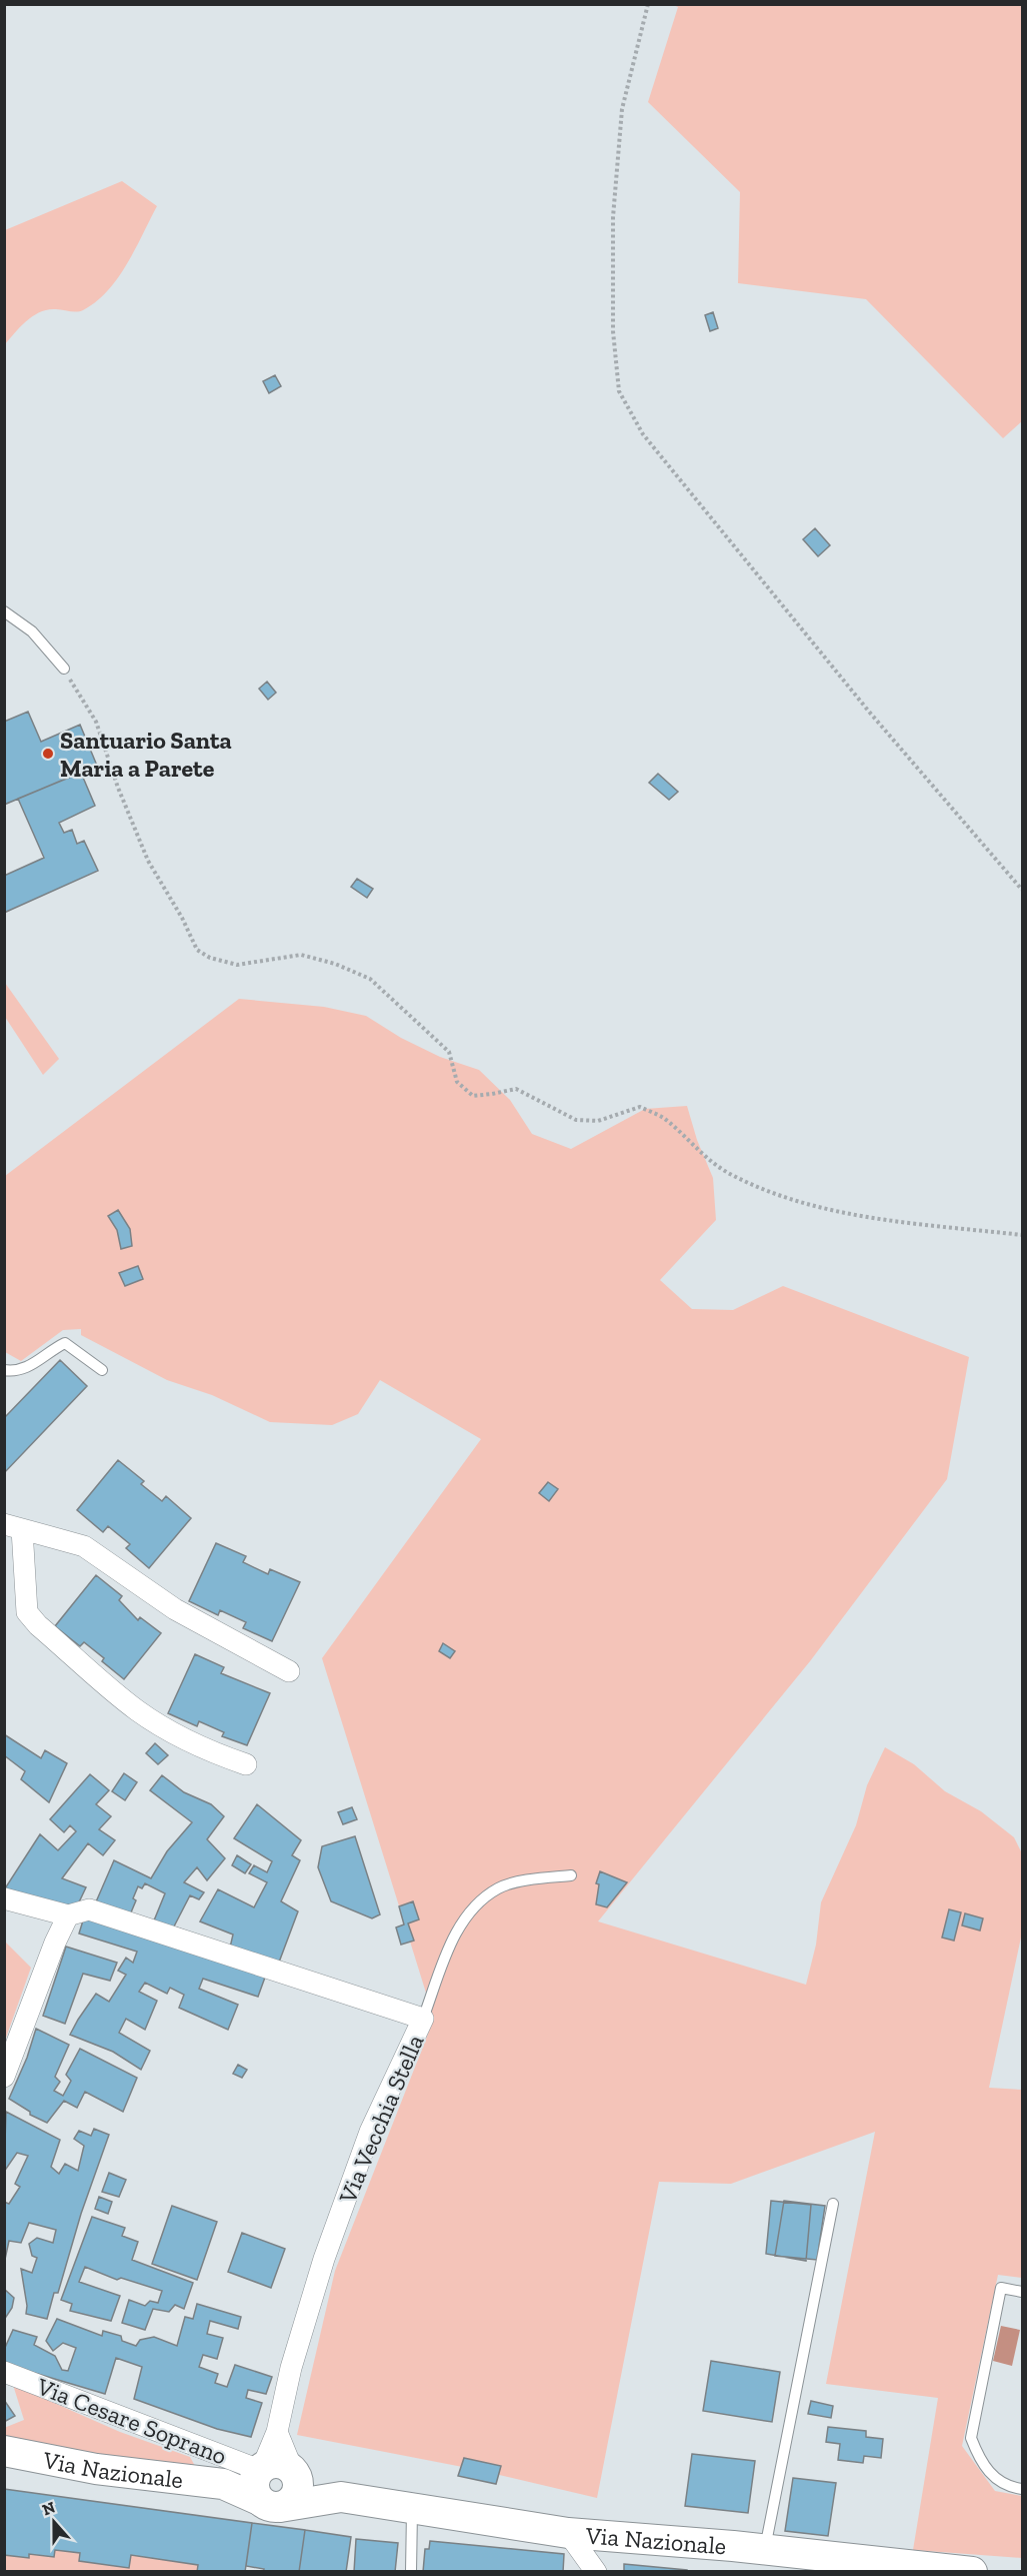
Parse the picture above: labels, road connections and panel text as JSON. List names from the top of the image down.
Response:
{
  "streets": {
    "main road": ["Via Nazionale"],
    "street": ["Via Vecchia Stella", "Via Cesare Soprano"]
  },
  "crossings": [
    ["Via Vecchia Stella", "Via Cesare Soprano"],
    ["Via Vecchia Stella", "Via Nazionale"],
    ["Via Cesare Soprano", "Via Nazionale"]
  ],
  "places": ["Santuario Santa Maria a Parete"],
  "north": "top"
}
